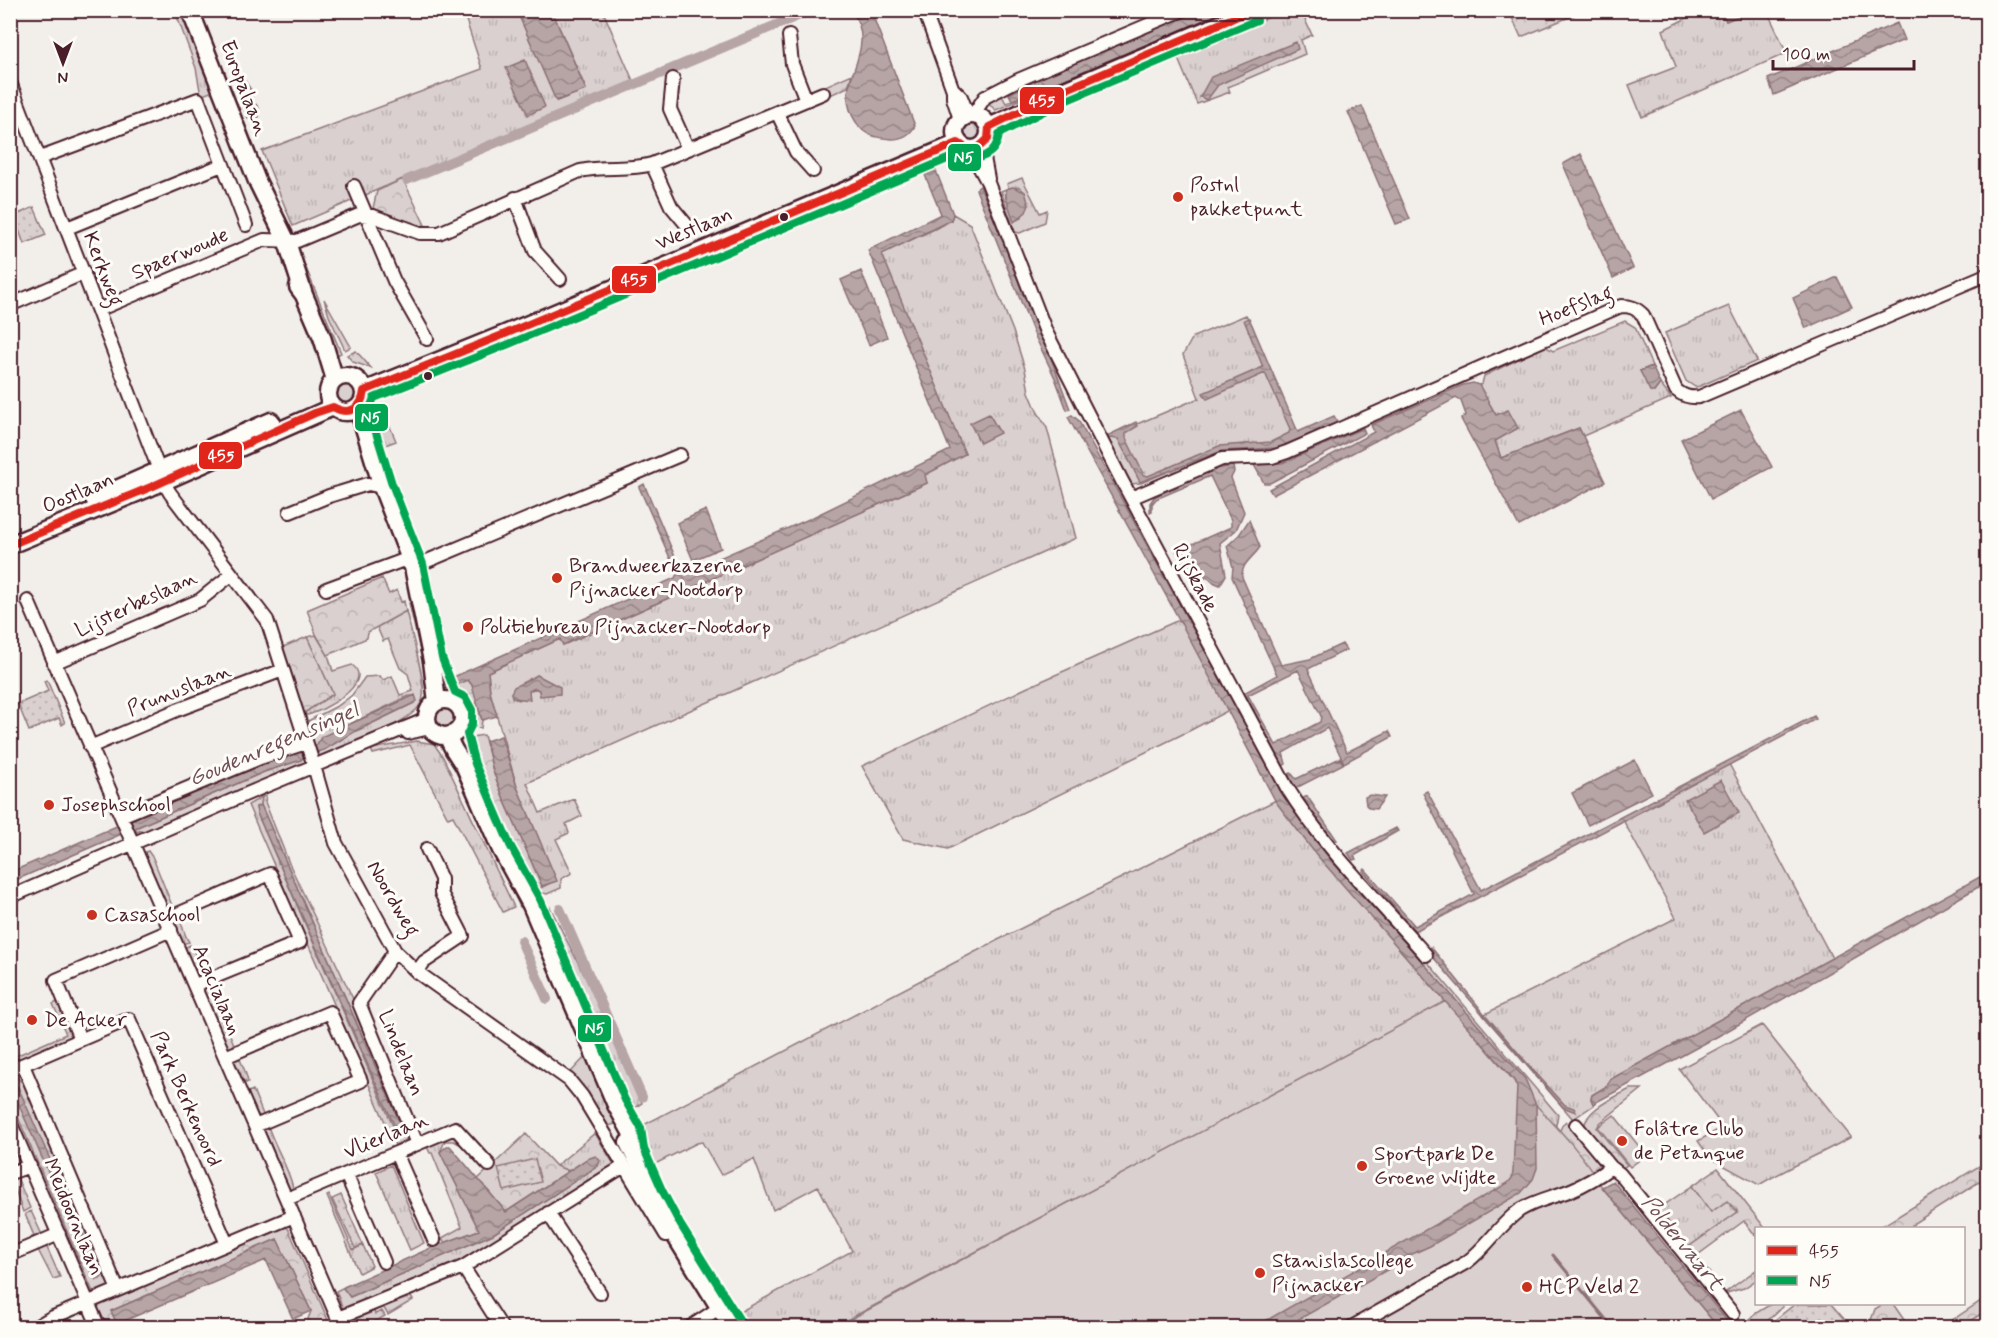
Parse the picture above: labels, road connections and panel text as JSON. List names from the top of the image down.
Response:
{
  "streets": {
    "main road": ["Europalaan", "Westlaan", "Oostlaan"],
    "street": [
      "Spaerwoude",
      "Kerkweg",
      "Hoefslag",
      "Rijskade",
      "Lijsterbeslaan",
      "Prunuslaan",
      "Noordweg",
      "Acacialaan",
      "Lindelaan",
      "Park Berkenoord",
      "Vlierlaan",
      "Meidoornlaan"
    ]
  },
  "crossings": [
    ["Europalaan", "Westlaan"],
    ["Europalaan", "Spaerwoude"],
    ["Westlaan", "Rijskade"],
    ["Spaerwoude", "Kerkweg"],
    ["Kerkweg", "Oostlaan"],
    ["Kerkweg", "Noordweg"],
    ["Hoefslag", "Rijskade"],
    ["Oostlaan", "Noordweg"],
    ["Lijsterbeslaan", "Noordweg"],
    ["Lijsterbeslaan", "Acacialaan"],
    ["Prunuslaan", "Noordweg"],
    ["Prunuslaan", "Acacialaan"],
    ["Noordweg", "Lindelaan"],
    ["Acacialaan", "Vlierlaan"],
    ["Lindelaan", "Vlierlaan"]
  ],
  "water": ["Goudenregensingel", "Poldervaart"],
  "places": [
    "Postnl pakketpunt",
    "Brandweerkazerne Pijnacker-Nootdorp",
    "Politiebureau Pijnacker-Nootdorp",
    "Josephschool",
    "Casaschool",
    "De Acker",
    "Folâtre Club de Petanque",
    "Sportpark De Groene Wijdte",
    "Stanislascollege Pijnacker",
    "HCP Veld 2"
  ],
  "lines": ["transit line 455", "transit line N5"],
  "legend": ["455", "N5"],
  "scale_bar": "100 m",
  "north": "bottom"
}
